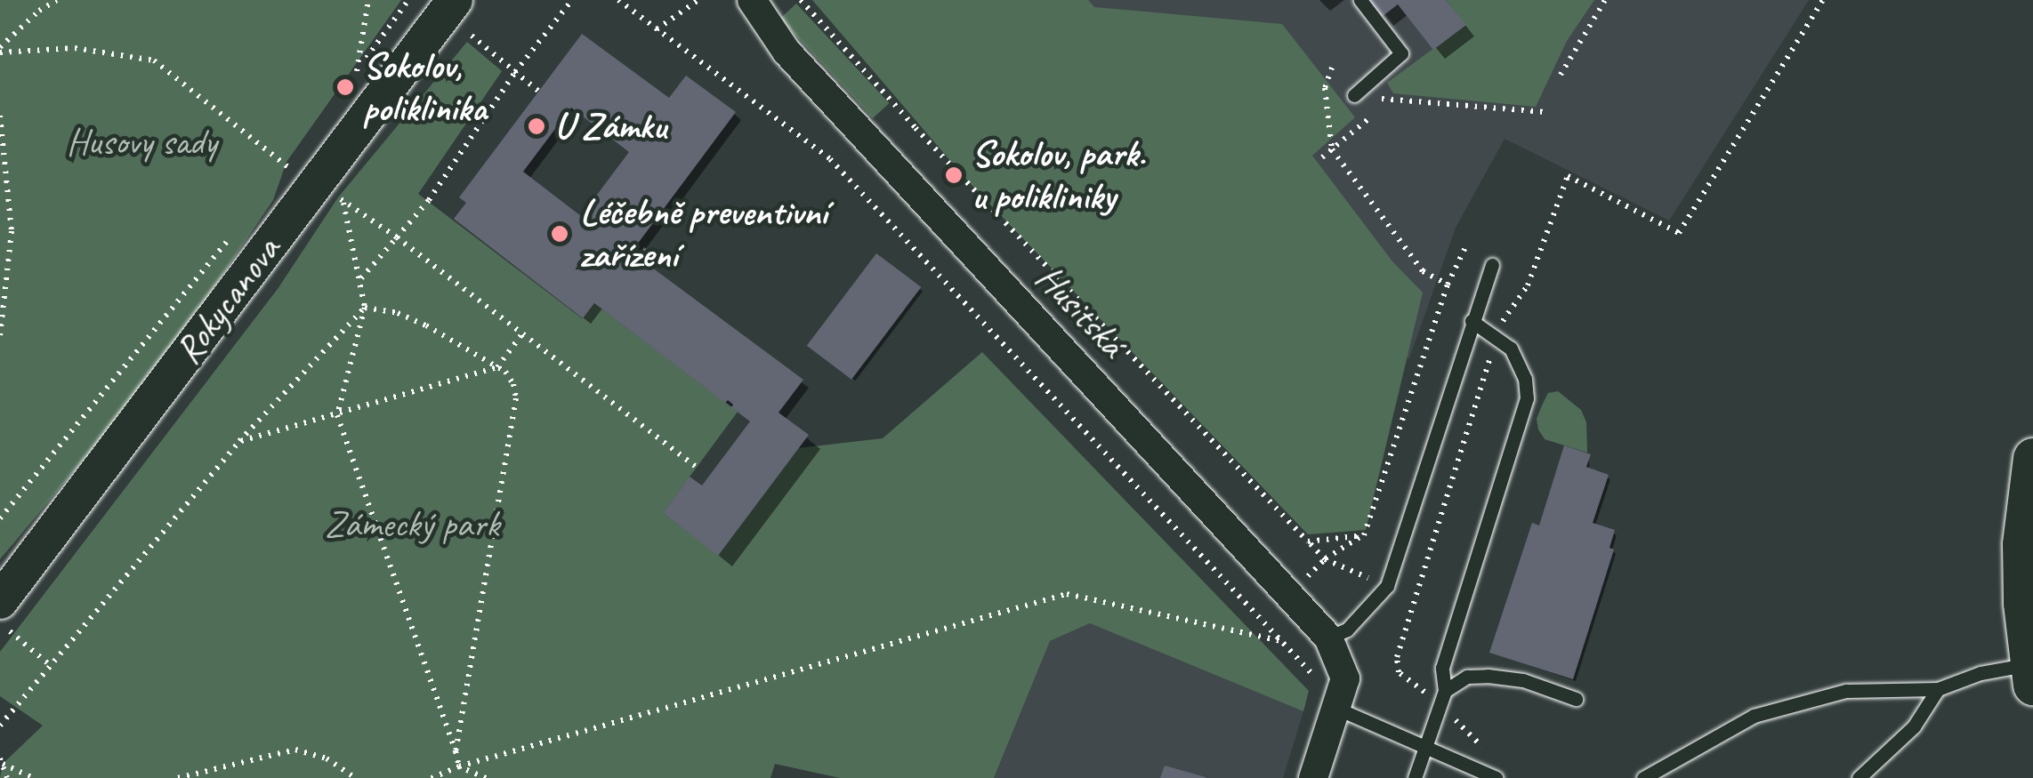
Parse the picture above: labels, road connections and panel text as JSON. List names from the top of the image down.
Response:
{
  "streets": {
    "street": ["Rokycanova", "Husitská"]
  },
  "parks": ["Husovy sady", "Zámecký park"],
  "places": [
    "Sokolov, poliklinika",
    "U Zámku",
    "Sokolov, park. u polikliniky",
    "Léčebně preventivní zařízení"
  ]
}
